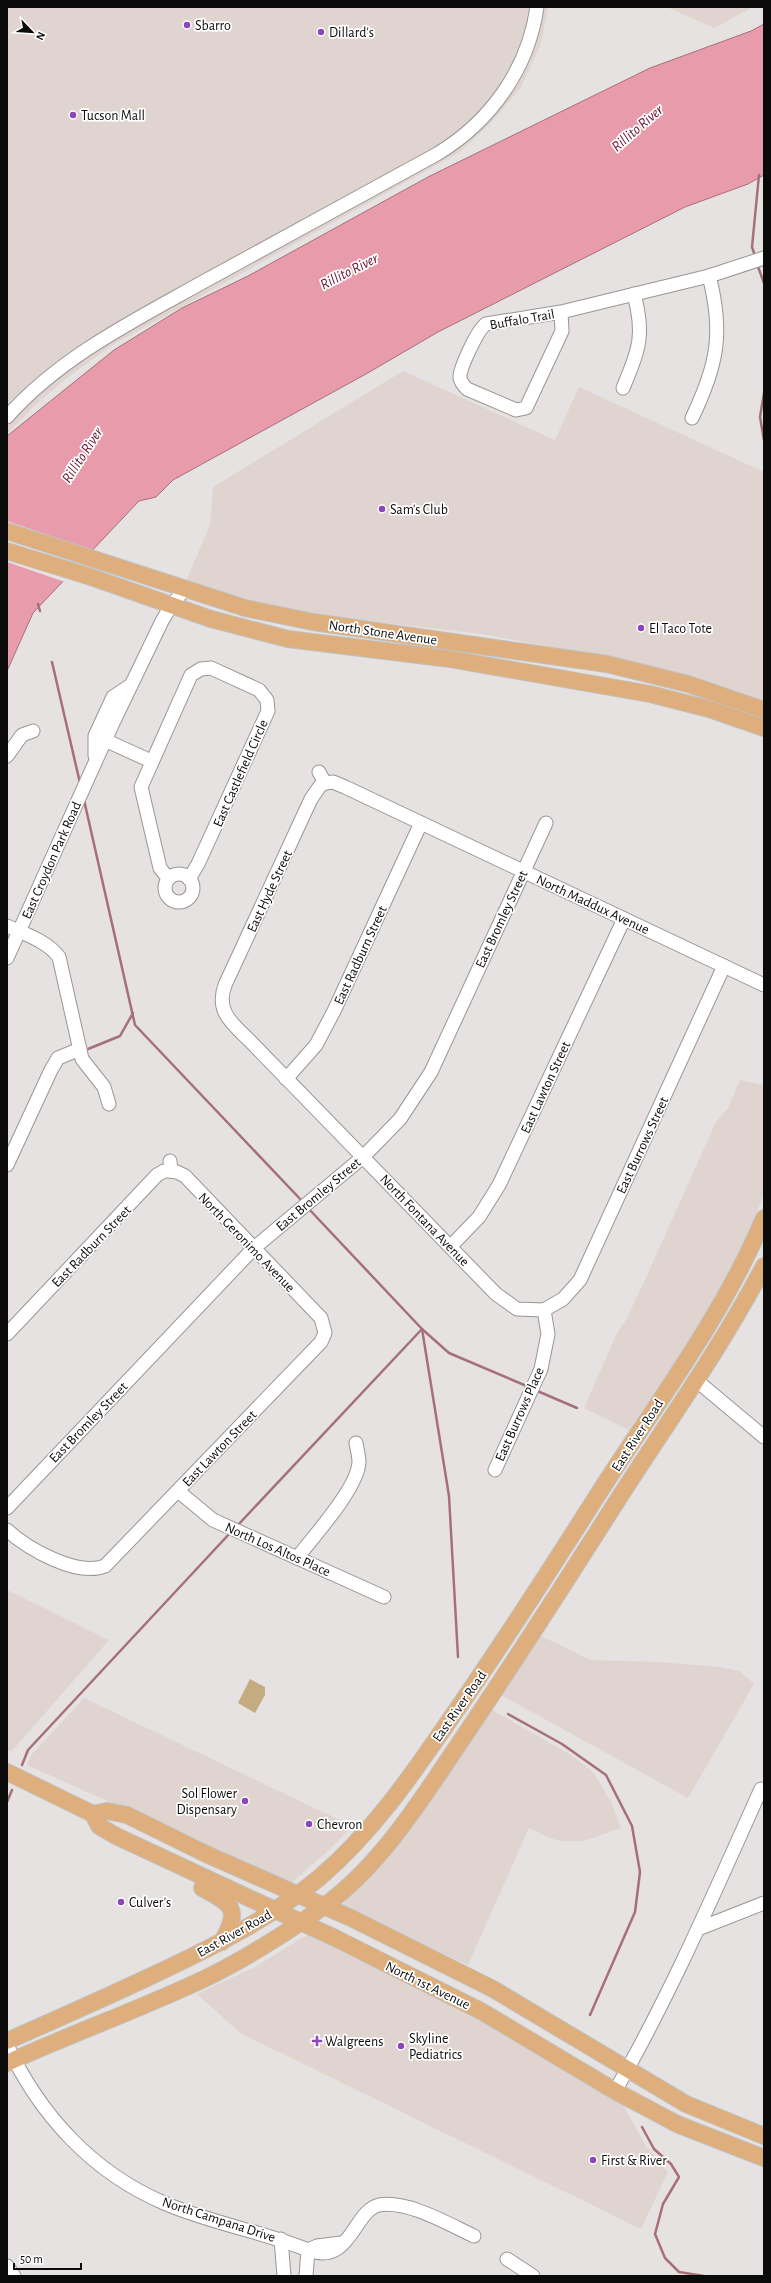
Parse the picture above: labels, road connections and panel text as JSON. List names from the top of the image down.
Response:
{
  "streets": {
    "main road": ["North Stone Avenue", "East River Road", "North 1st Avenue"],
    "street": [
      "Buffalo Trail",
      "East Castlefield Circle",
      "East Croydon Park Road",
      "East Hyde Street",
      "North Maddux Avenue",
      "East Bromley Street",
      "East Radburn Street",
      "East Lawton Street",
      "East Burrows Street",
      "North Fontana Avenue",
      "North Geronimo Avenue",
      "East Burrows Place",
      "North Los Altos Place",
      "North Campana Drive"
    ]
  },
  "crossings": [
    ["North Stone Avenue", "East Croydon Park Road"],
    ["East Hyde Street", "North Maddux Avenue"],
    ["East Hyde Street", "North Fontana Avenue"],
    ["North Maddux Avenue", "East Bromley Street"],
    ["North Maddux Avenue", "East Radburn Street"],
    ["North Maddux Avenue", "East Lawton Street"],
    ["North Maddux Avenue", "East Burrows Street"],
    ["East Bromley Street", "North Fontana Avenue"],
    ["East Bromley Street", "North Geronimo Avenue"],
    ["East Radburn Street", "North Fontana Avenue"],
    ["East Radburn Street", "North Geronimo Avenue"],
    ["East Lawton Street", "North Fontana Avenue"],
    ["East Lawton Street", "North Geronimo Avenue"],
    ["East Lawton Street", "North Los Altos Place"],
    ["East Burrows Street", "North Fontana Avenue"],
    ["East Burrows Street", "East Burrows Place"],
    ["North Fontana Avenue", "East Burrows Place"],
    ["East River Road", "North 1st Avenue"],
    ["East River Road", "North Campana Drive"]
  ],
  "water": ["Rillito River"],
  "places": {
    "other": [
      "Sbarro",
      "Dillard's",
      "Tucson Mall",
      "Sam's Club",
      "El Taco Tote",
      "Sol Flower Dispensary",
      "Chevron",
      "Culver's",
      "Skyline Pediatrics",
      "First & River"
    ],
    "health": ["Walgreens"]
  },
  "scale_bar": "50 m",
  "north": "bottom right"
}
